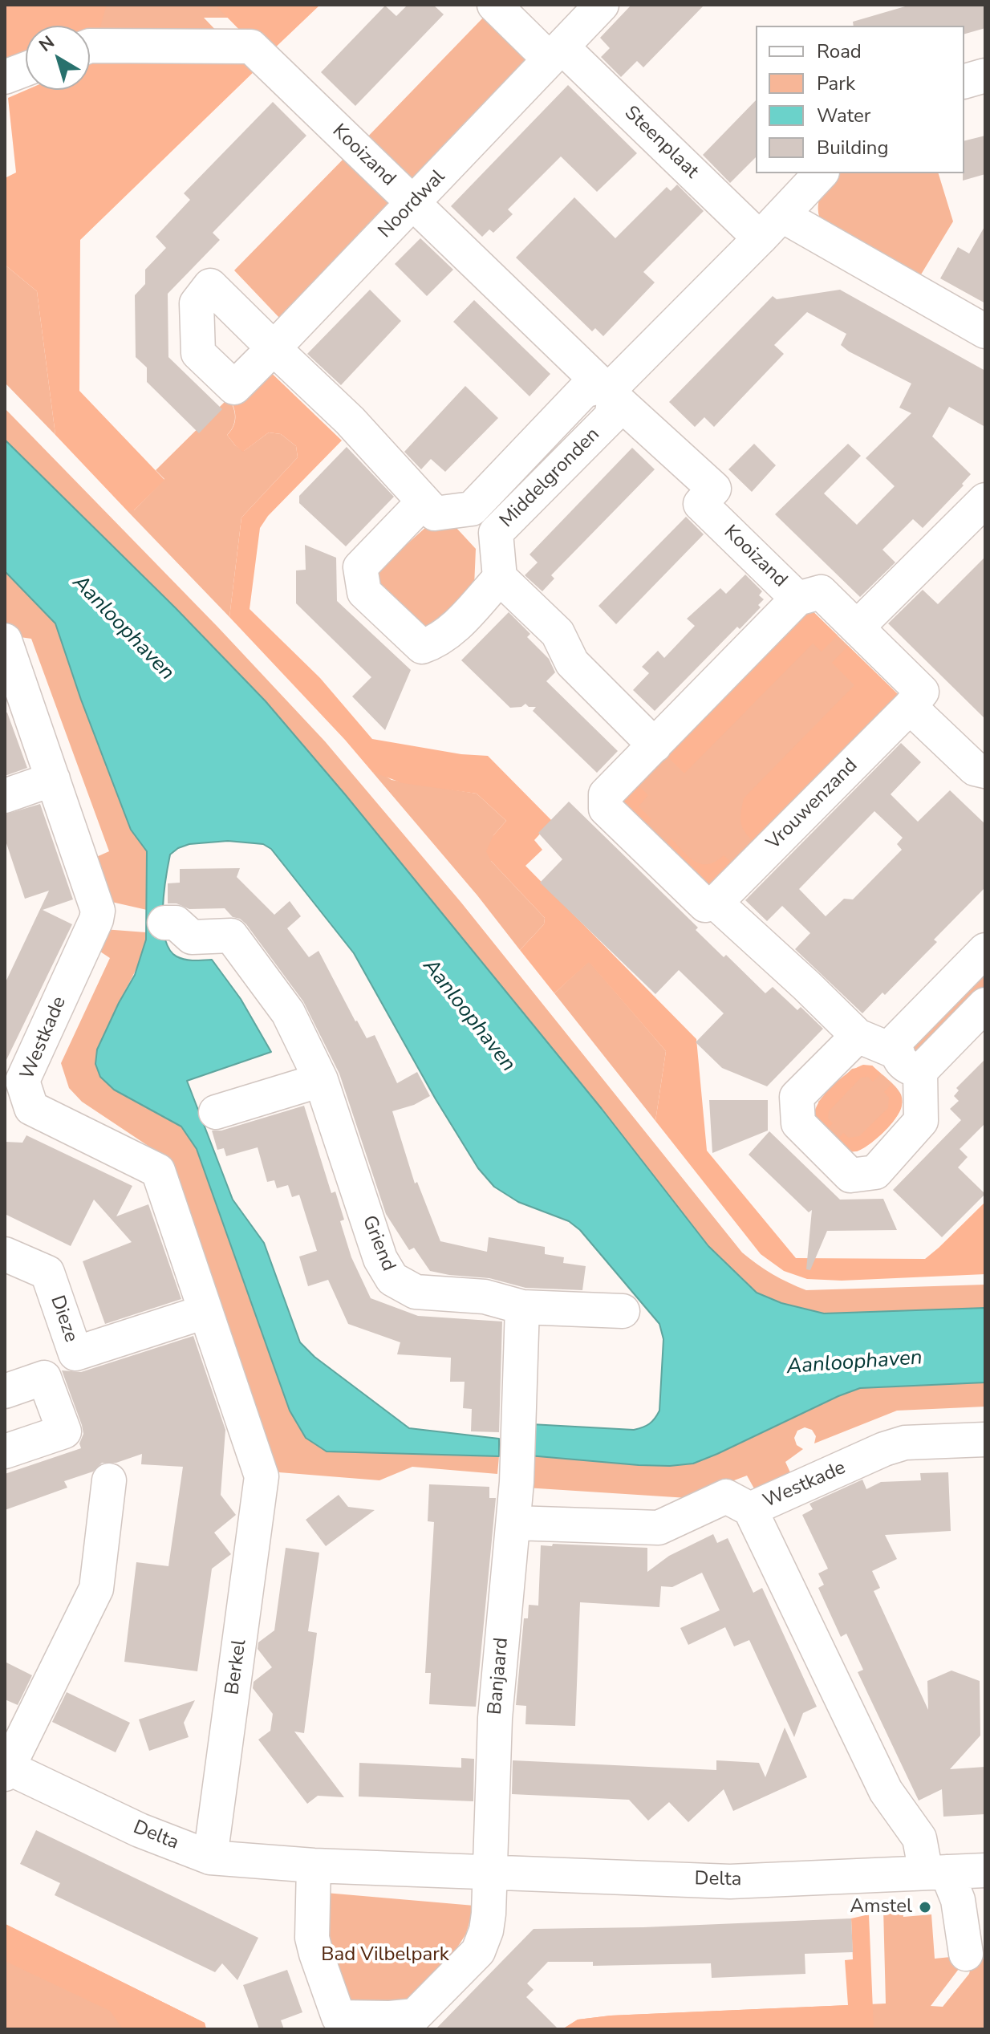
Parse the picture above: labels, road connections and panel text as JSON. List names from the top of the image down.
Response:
{
  "streets": {
    "street": [
      "Steenplaat",
      "Kooizand",
      "Noordwal",
      "Middelgronden",
      "Vrouwenzand",
      "Westkade",
      "Griend",
      "Dieze",
      "Berkel",
      "Banjaard",
      "Delta"
    ]
  },
  "crossings": [
    ["Steenplaat", "Noordwal"],
    ["Steenplaat", "Middelgronden"],
    ["Kooizand", "Noordwal"],
    ["Kooizand", "Middelgronden"],
    ["Kooizand", "Vrouwenzand"],
    ["Noordwal", "Middelgronden"],
    ["Westkade", "Dieze"],
    ["Westkade", "Berkel"],
    ["Westkade", "Banjaard"],
    ["Griend", "Banjaard"],
    ["Berkel", "Delta"],
    ["Banjaard", "Delta"]
  ],
  "water": ["Aanloophaven"],
  "parks": ["Bad Vilbelpark"],
  "places": ["Amstel"],
  "legend": [
    "Road",
    "Park",
    "Water",
    "Building"
  ],
  "north": "top left"
}
